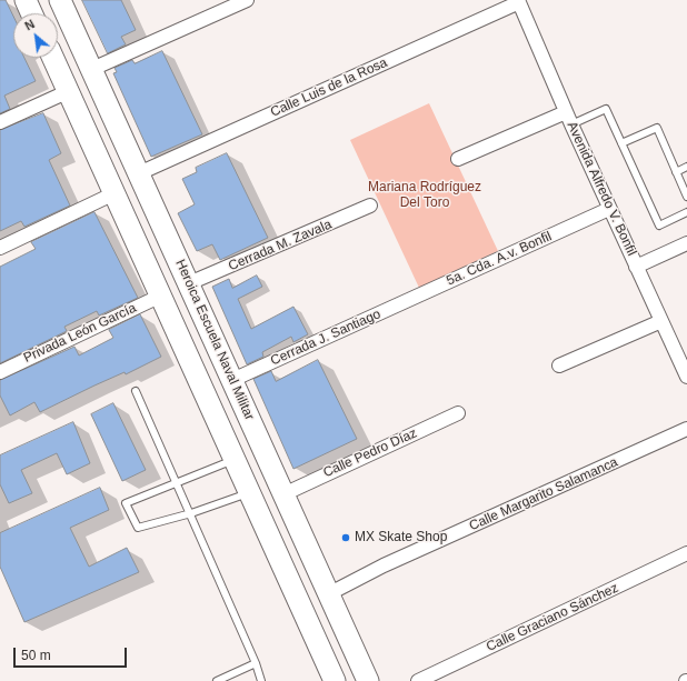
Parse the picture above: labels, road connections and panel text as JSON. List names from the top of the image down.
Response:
{
  "streets": {
    "main road": ["Heroica Escuela Naval Militar"],
    "street": [
      "Calle Luis de la Rosa",
      "Avenida Alfredo V. Bonfil",
      "Cerrada M. Zavala",
      "5a. Cda. A.v. Bonfil",
      "Privada León García",
      "Cerrada J. Santiago",
      "Calle Pedro Díaz",
      "Calle Margarito Salamanca",
      "Calle Graciano Sánchez"
    ]
  },
  "crossings": [
    ["Calle Luis de la Rosa", "Avenida Alfredo V. Bonfil"],
    ["Calle Luis de la Rosa", "Heroica Escuela Naval Militar"],
    ["Avenida Alfredo V. Bonfil", "5a. Cda. A.v. Bonfil"],
    ["Cerrada M. Zavala", "Heroica Escuela Naval Militar"],
    ["5a. Cda. A.v. Bonfil", "Cerrada J. Santiago"],
    ["Cerrada J. Santiago", "Heroica Escuela Naval Militar"],
    ["Heroica Escuela Naval Militar", "Calle Pedro Díaz"],
    ["Heroica Escuela Naval Militar", "Calle Margarito Salamanca"]
  ],
  "parks": ["Mariana Rodríguez Del Toro"],
  "places": ["MX Skate Shop"],
  "scale_bar": "50 m",
  "north": "top left"
}
